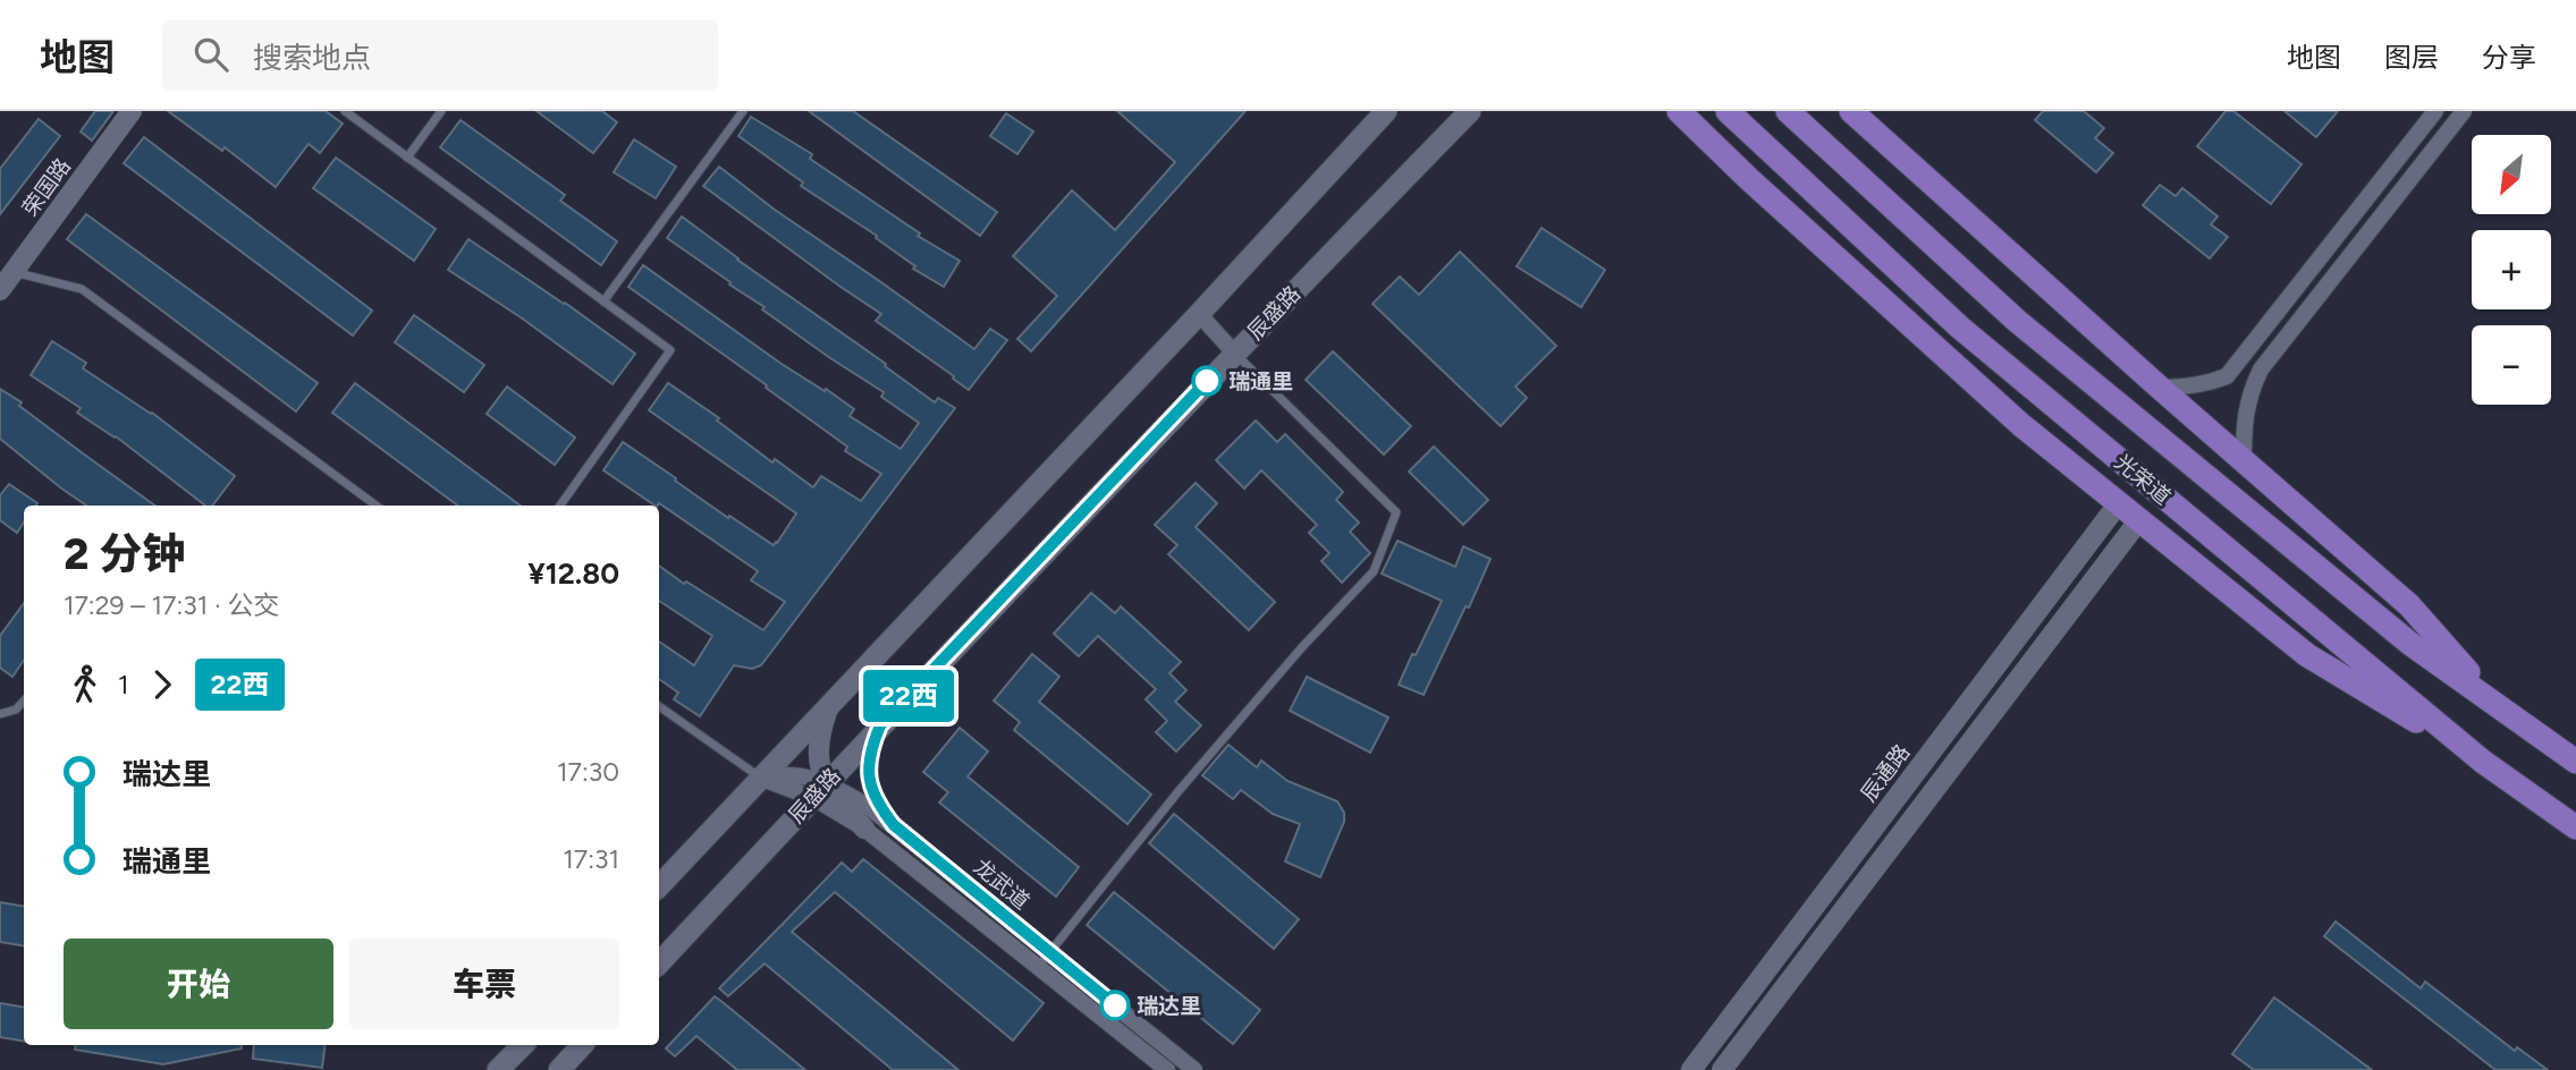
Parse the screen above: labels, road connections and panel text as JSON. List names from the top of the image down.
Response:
{
  "streets": {
    "main road": ["辰盛路", "光荣道"],
    "street": ["荣国路", "辰通路", "龙武道"]
  },
  "crossings": [
    ["辰盛路", "龙武道"]
  ],
  "places": ["瑞通里", "瑞达里"],
  "lines": ["bus line 22西"],
  "north": "bottom left",
  "page": {
    "header": "地图",
    "search": "搜索地点",
    "nav": ["地图", "图层", "分享"],
    "on_map": "22西",
    "map_buttons": ["+", "−"],
    "heading": ["2 分钟", "17:29 – 17:31 · 公交", "¥12.80"],
    "legs": ["1", "22西"],
    "list": [
      {
        "name": "瑞达里",
        "value": "17:30"
      },
      {
        "name": "瑞通里",
        "value": "17:31"
      }
    ],
    "buttons": ["开始", "车票"]
  }
}
